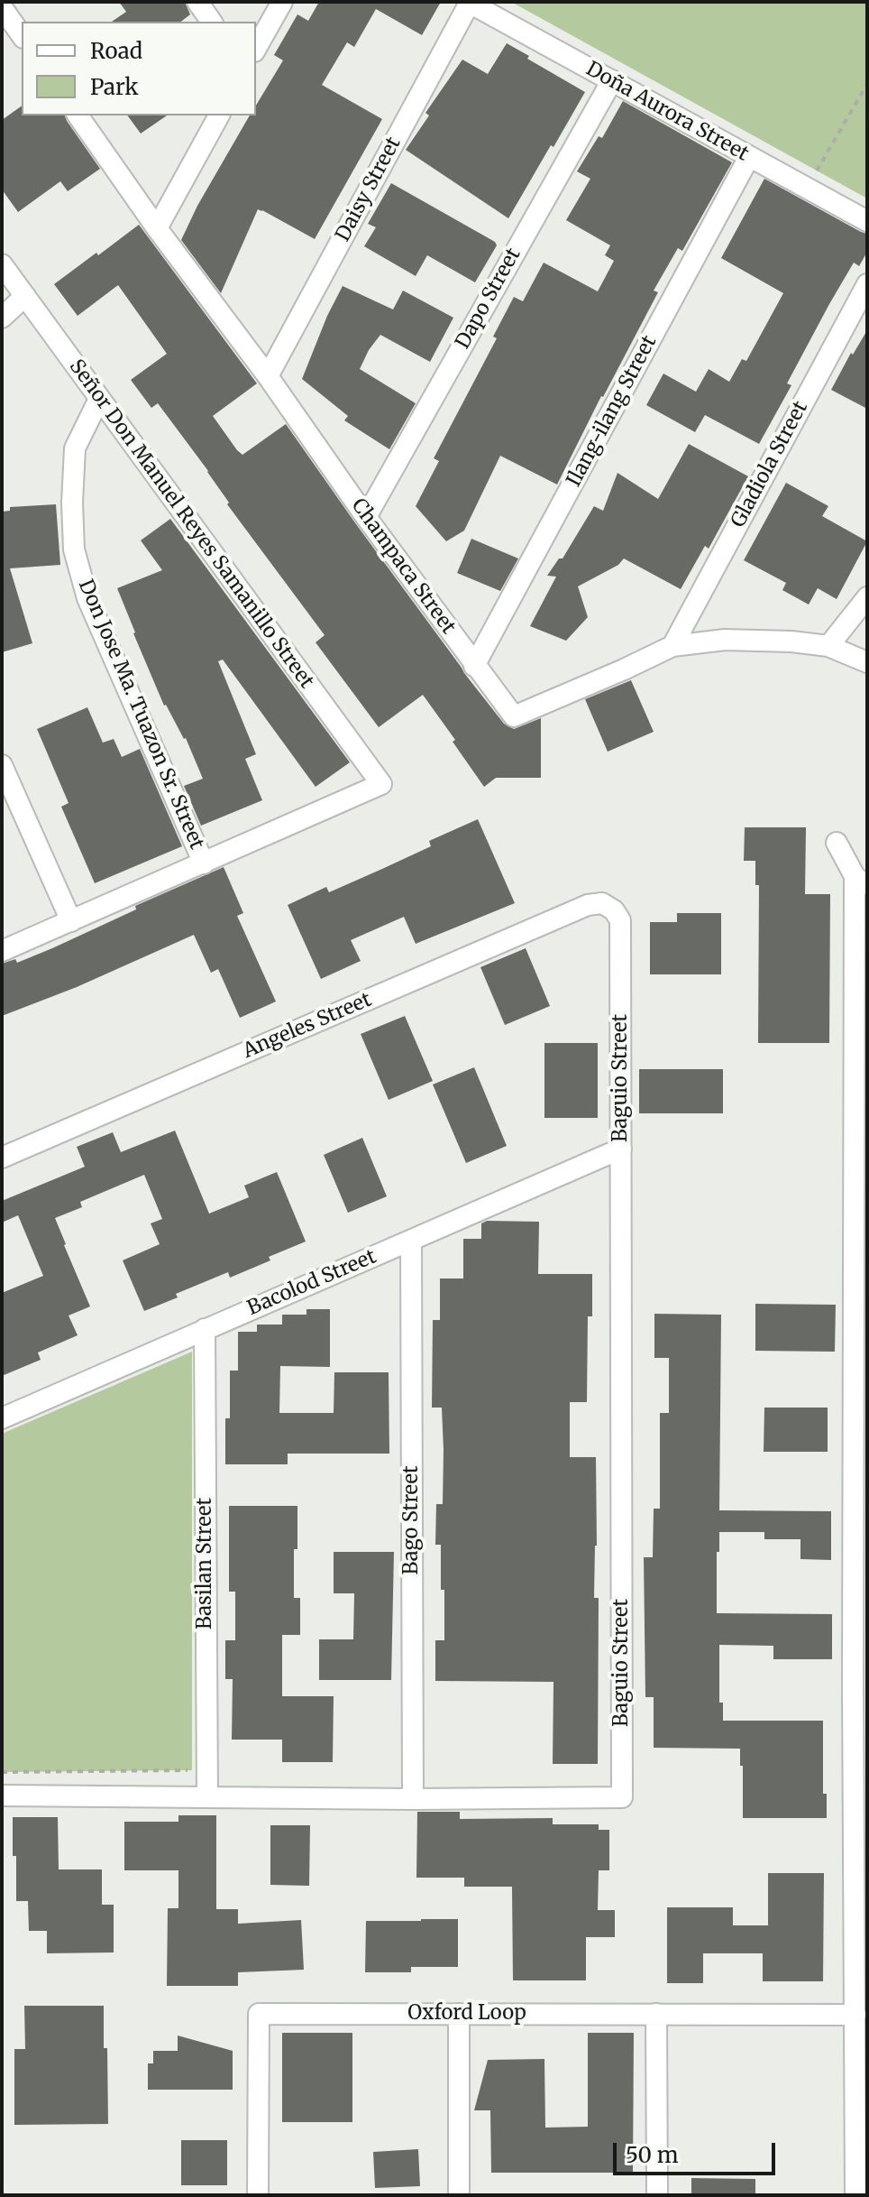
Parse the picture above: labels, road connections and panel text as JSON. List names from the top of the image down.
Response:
{
  "streets": {
    "street": [
      "Doña Aurora Street",
      "Daisy Street",
      "Dapo Street",
      "Ilang-ilang Street",
      "Gladiola Street",
      "Señor Don Manuel Reyes Samanillo Street",
      "Champaca Street",
      "Don Jose Ma. Tuazon Sr. Street",
      "Angeles Street",
      "Baguio Street",
      "Bacolod Street",
      "Bago Street",
      "Basilan Street",
      "Oxford Loop"
    ]
  },
  "crossings": [
    ["Doña Aurora Street", "Daisy Street"],
    ["Doña Aurora Street", "Dapo Street"],
    ["Doña Aurora Street", "Ilang-ilang Street"],
    ["Daisy Street", "Champaca Street"],
    ["Dapo Street", "Champaca Street"],
    ["Ilang-ilang Street", "Champaca Street"],
    ["Gladiola Street", "Champaca Street"],
    ["Señor Don Manuel Reyes Samanillo Street", "Don Jose Ma. Tuazon Sr. Street"],
    ["Angeles Street", "Baguio Street"],
    ["Baguio Street", "Bacolod Street"],
    ["Baguio Street", "Bago Street"],
    ["Baguio Street", "Basilan Street"],
    ["Bacolod Street", "Bago Street"],
    ["Bacolod Street", "Basilan Street"]
  ],
  "legend": ["Road", "Park"],
  "scale_bar": "50 m"
}
